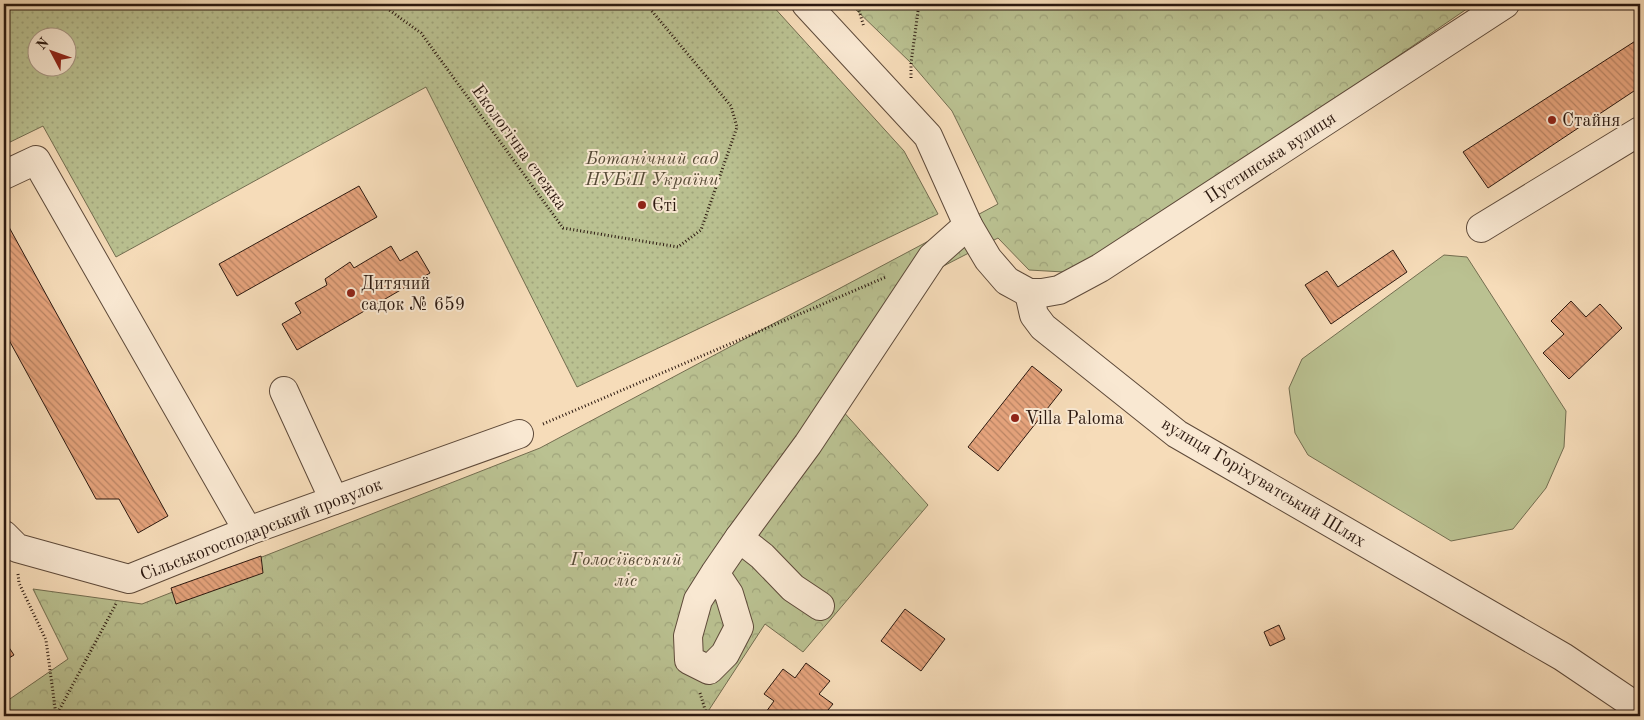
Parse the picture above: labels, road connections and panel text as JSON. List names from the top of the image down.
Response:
{
  "streets": {
    "street": ["Пустинська вулиця", "вулиця Горіхуватський Шлях", "Сільськогосподарський провулок"],
    "path": ["Екологічна стежка"]
  },
  "crossings": [
    ["Пустинська вулиця", "вулиця Горіхуватський Шлях"]
  ],
  "parks": ["Ботанічний сад НУБіП України", "Голосіївський ліс"],
  "places": [
    "Стайня",
    "Єті",
    "Дитячий садок № 659",
    "Villa Paloma"
  ],
  "north": "top left"
}
